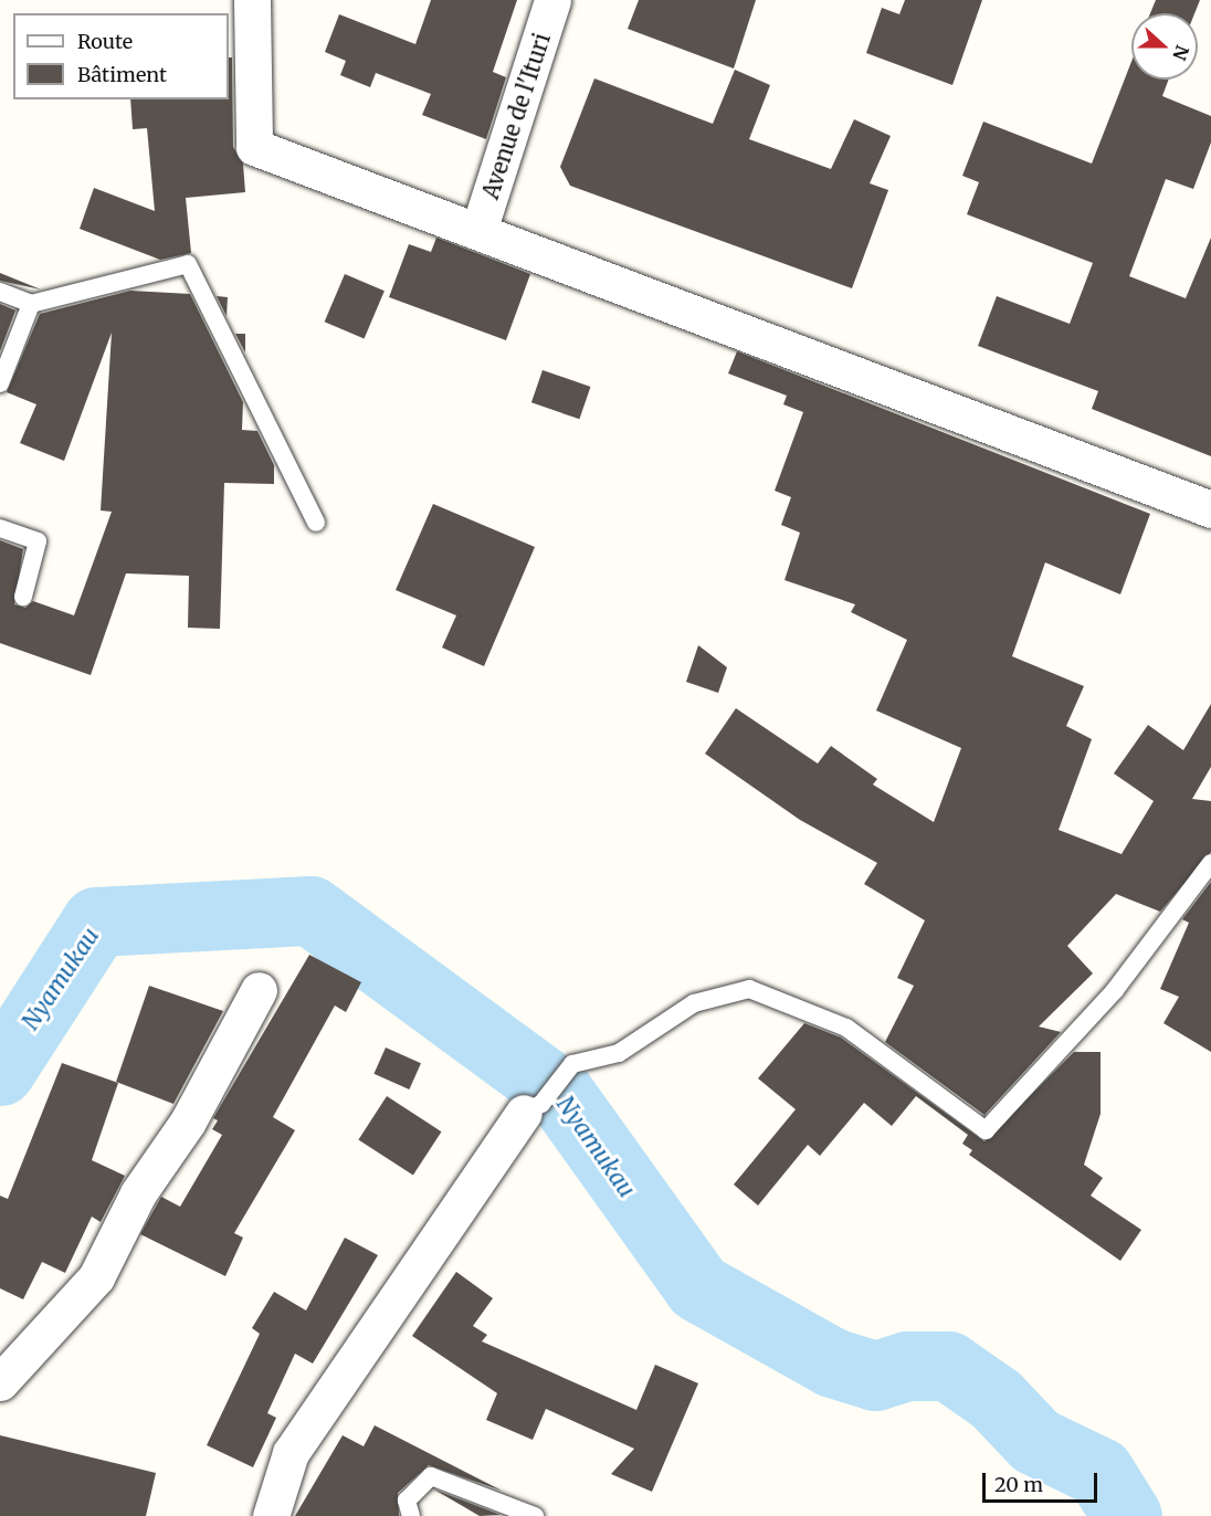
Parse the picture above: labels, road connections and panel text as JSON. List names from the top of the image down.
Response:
{
  "streets": {
    "street": ["Avenue de l'Ituri"]
  },
  "water": ["Nyamukau"],
  "legend": ["Route", "Bâtiment"],
  "scale_bar": "20 m",
  "north": "right"
}
